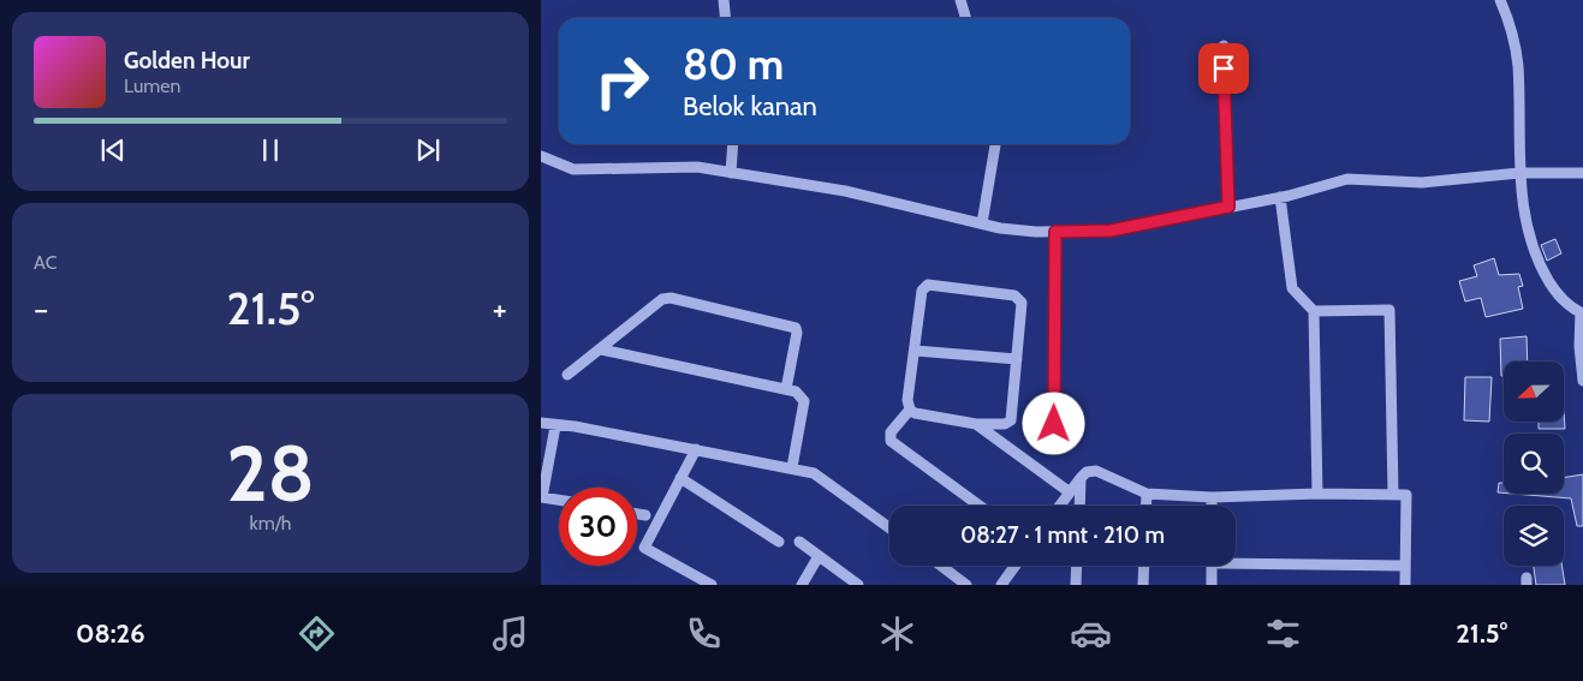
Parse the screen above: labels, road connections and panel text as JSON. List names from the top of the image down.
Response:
{
  "north": "left",
  "page": {
    "turn": ["80 m", "Belok kanan"],
    "song": ["Golden Hour", "Lumen"],
    "tile": [
      "AC",
      ["28", "km/h"]
    ],
    "heat": ["−", "21.5°", "+"],
    "limit": "30",
    "trip": "08:27 · 1 mnt · 210 m",
    "tabs": ["08:26", "21.5°"]
  }
}
